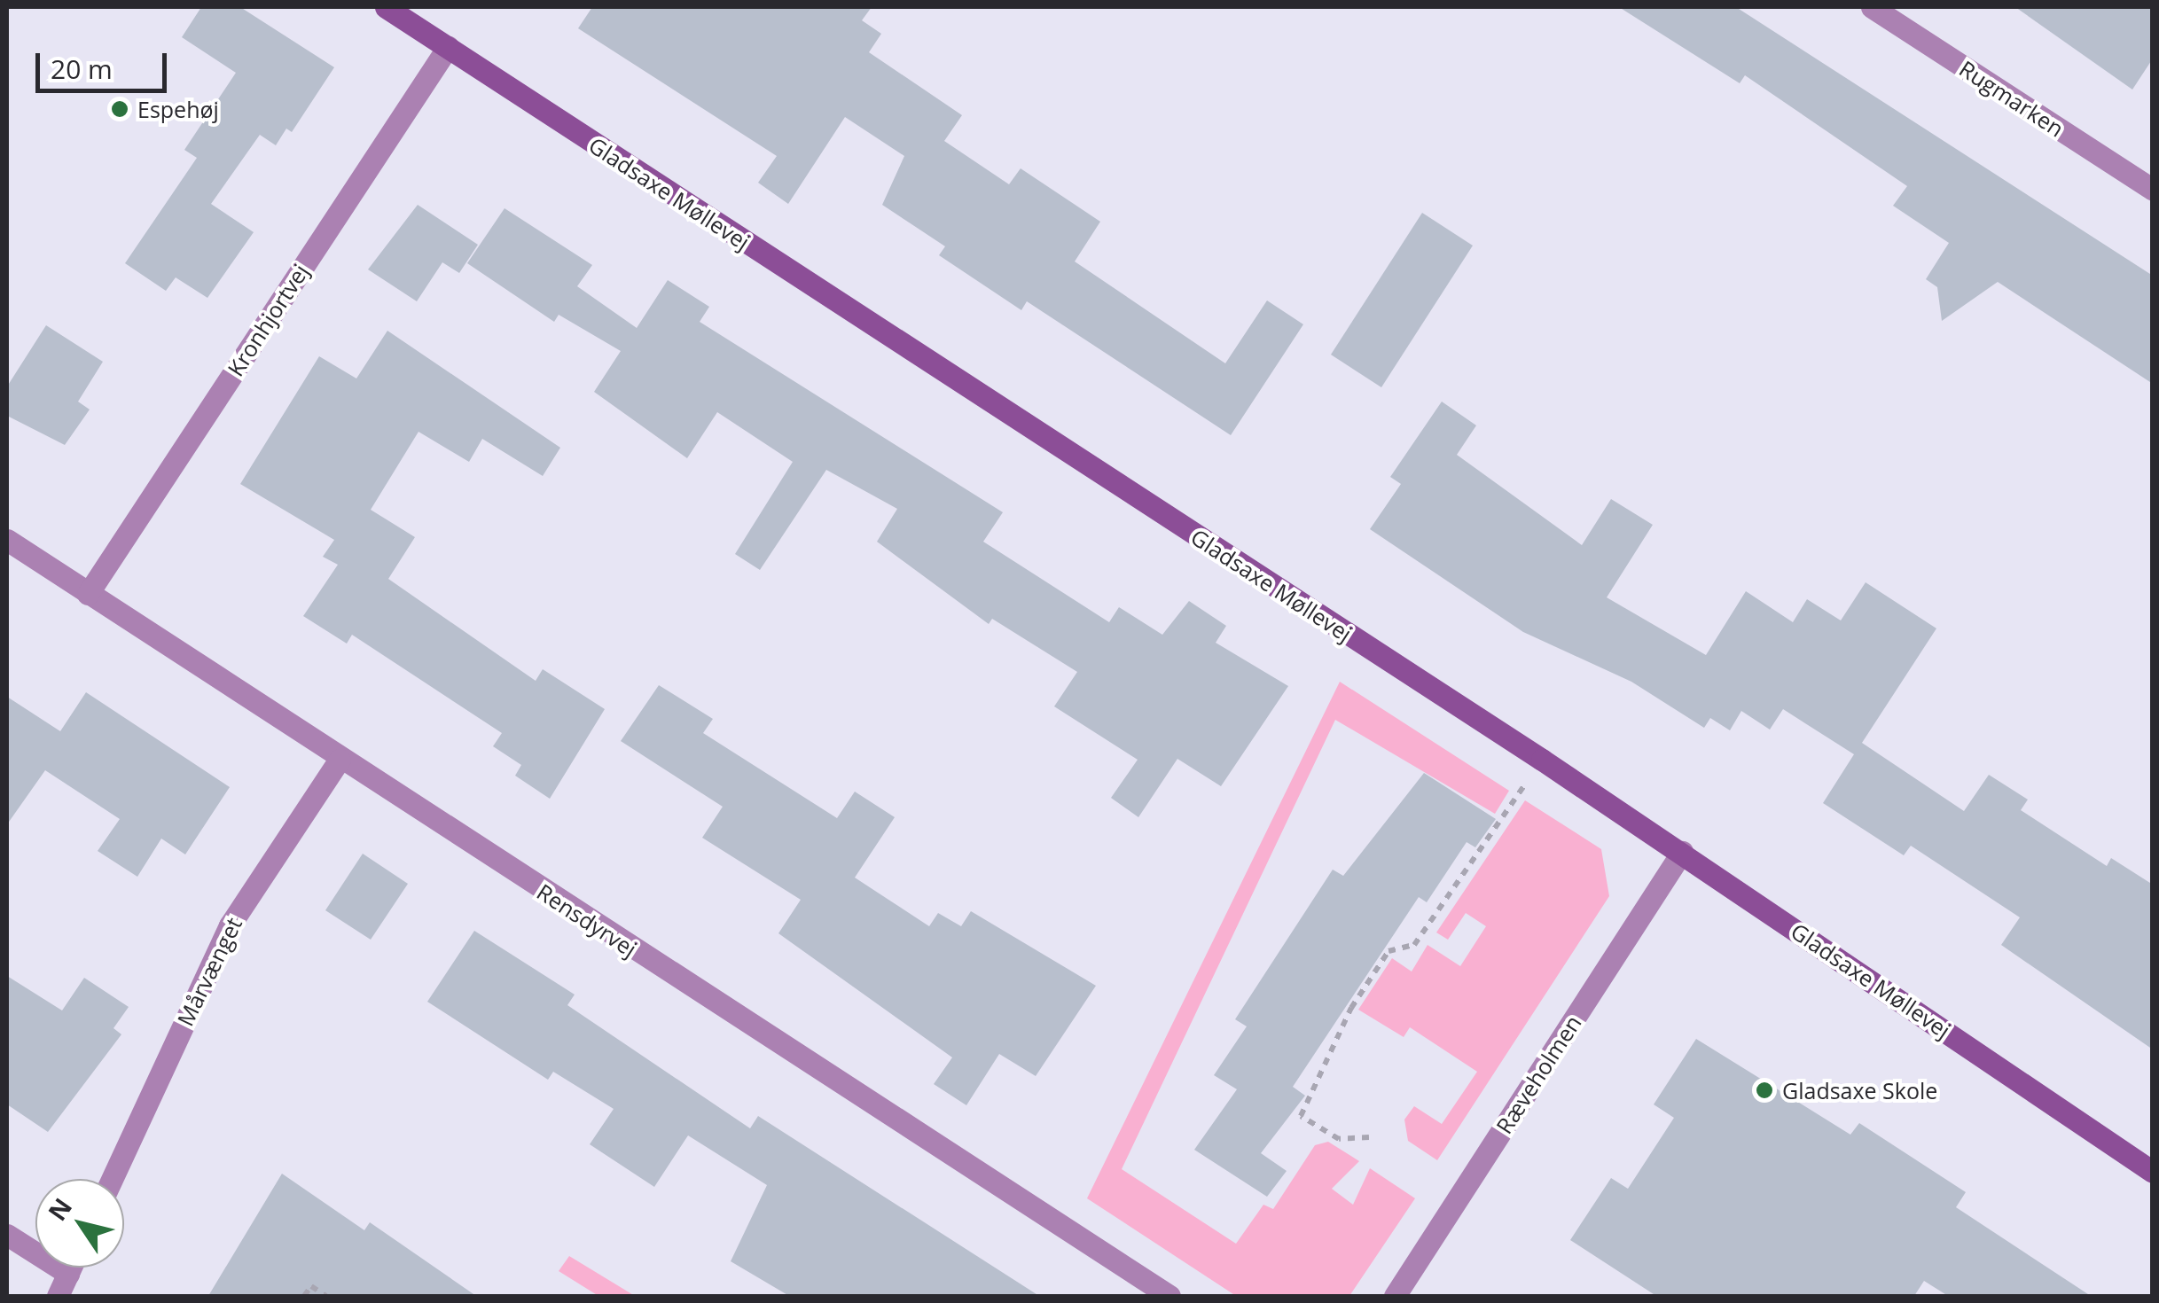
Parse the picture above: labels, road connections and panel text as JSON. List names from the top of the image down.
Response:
{
  "streets": {
    "street": [
      "Rugmarken",
      "Gladsaxe Møllevej",
      "Kronhjortvej",
      "Rensdyrvej",
      "Mårvænget",
      "Ræveholmen"
    ]
  },
  "crossings": [
    ["Gladsaxe Møllevej", "Kronhjortvej"],
    ["Gladsaxe Møllevej", "Ræveholmen"],
    ["Kronhjortvej", "Rensdyrvej"],
    ["Rensdyrvej", "Mårvænget"]
  ],
  "places": ["Espehøj", "Gladsaxe Skole"],
  "scale_bar": "20 m",
  "north": "top left"
}
